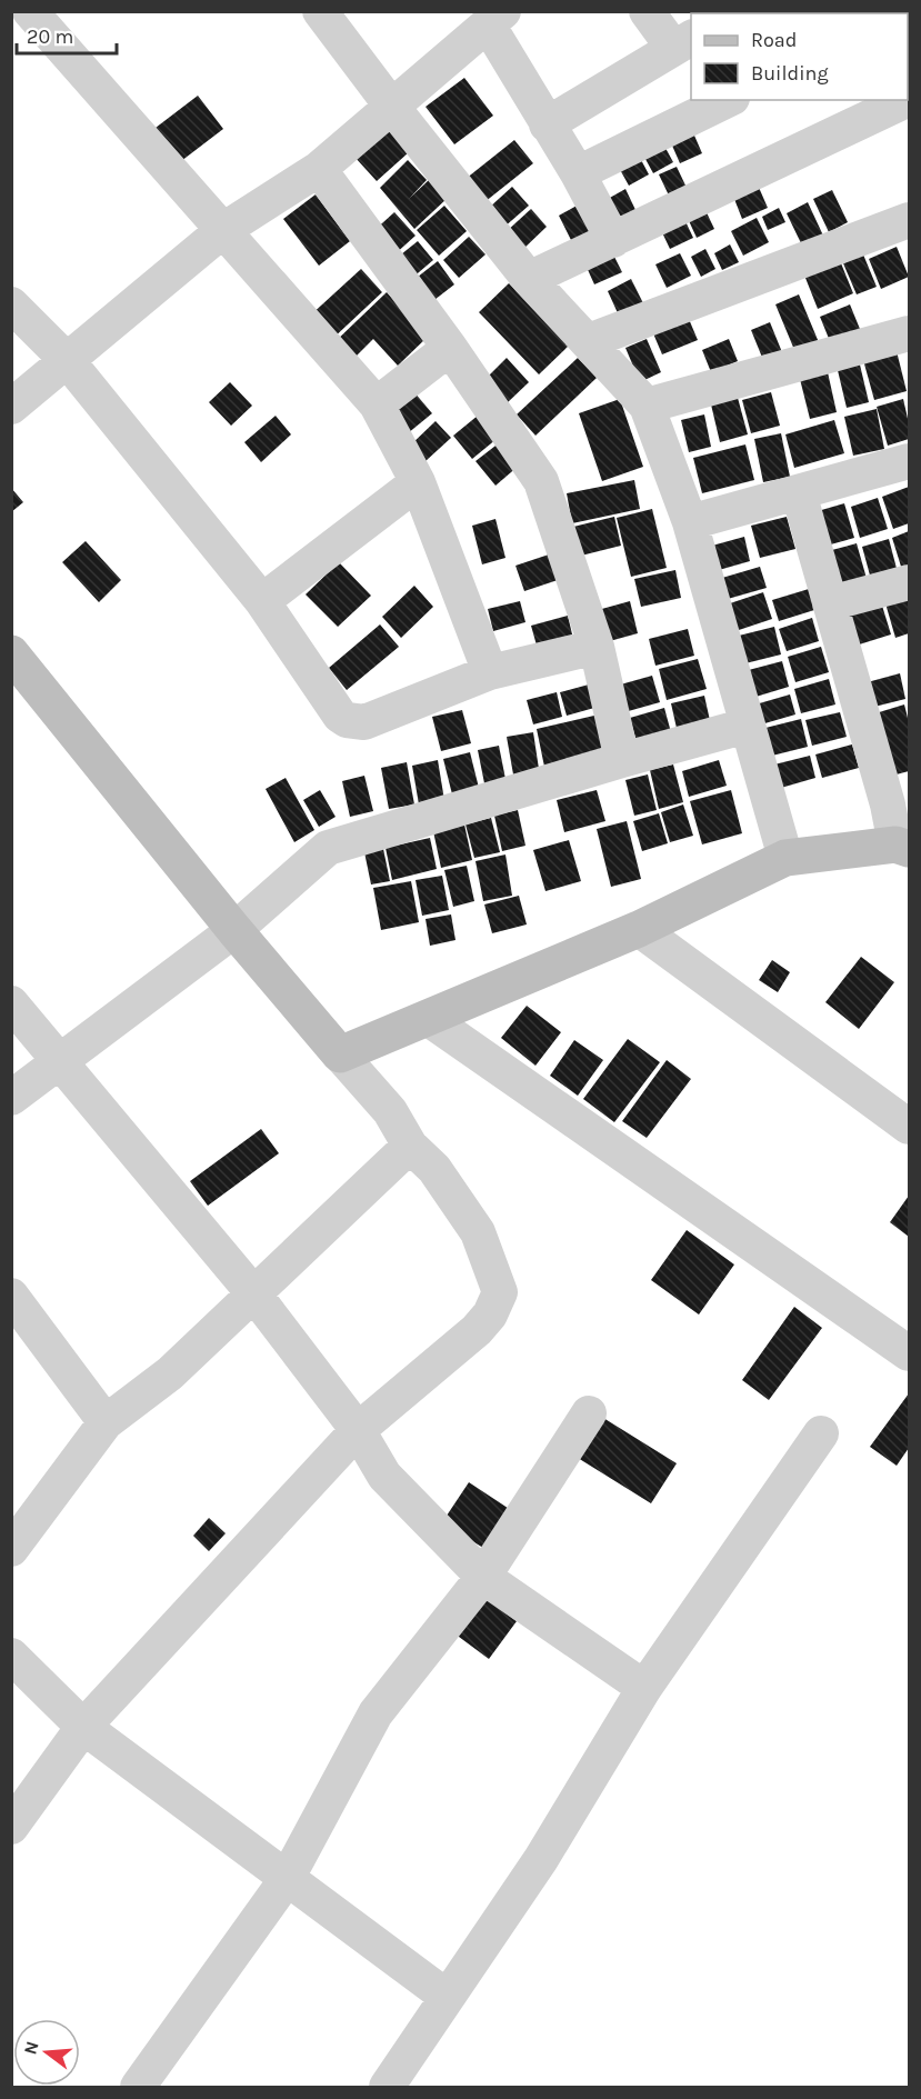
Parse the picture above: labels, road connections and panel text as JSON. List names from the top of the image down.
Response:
{
  "legend": ["Road", "Building"],
  "scale_bar": "20 m",
  "north": "left"
}
